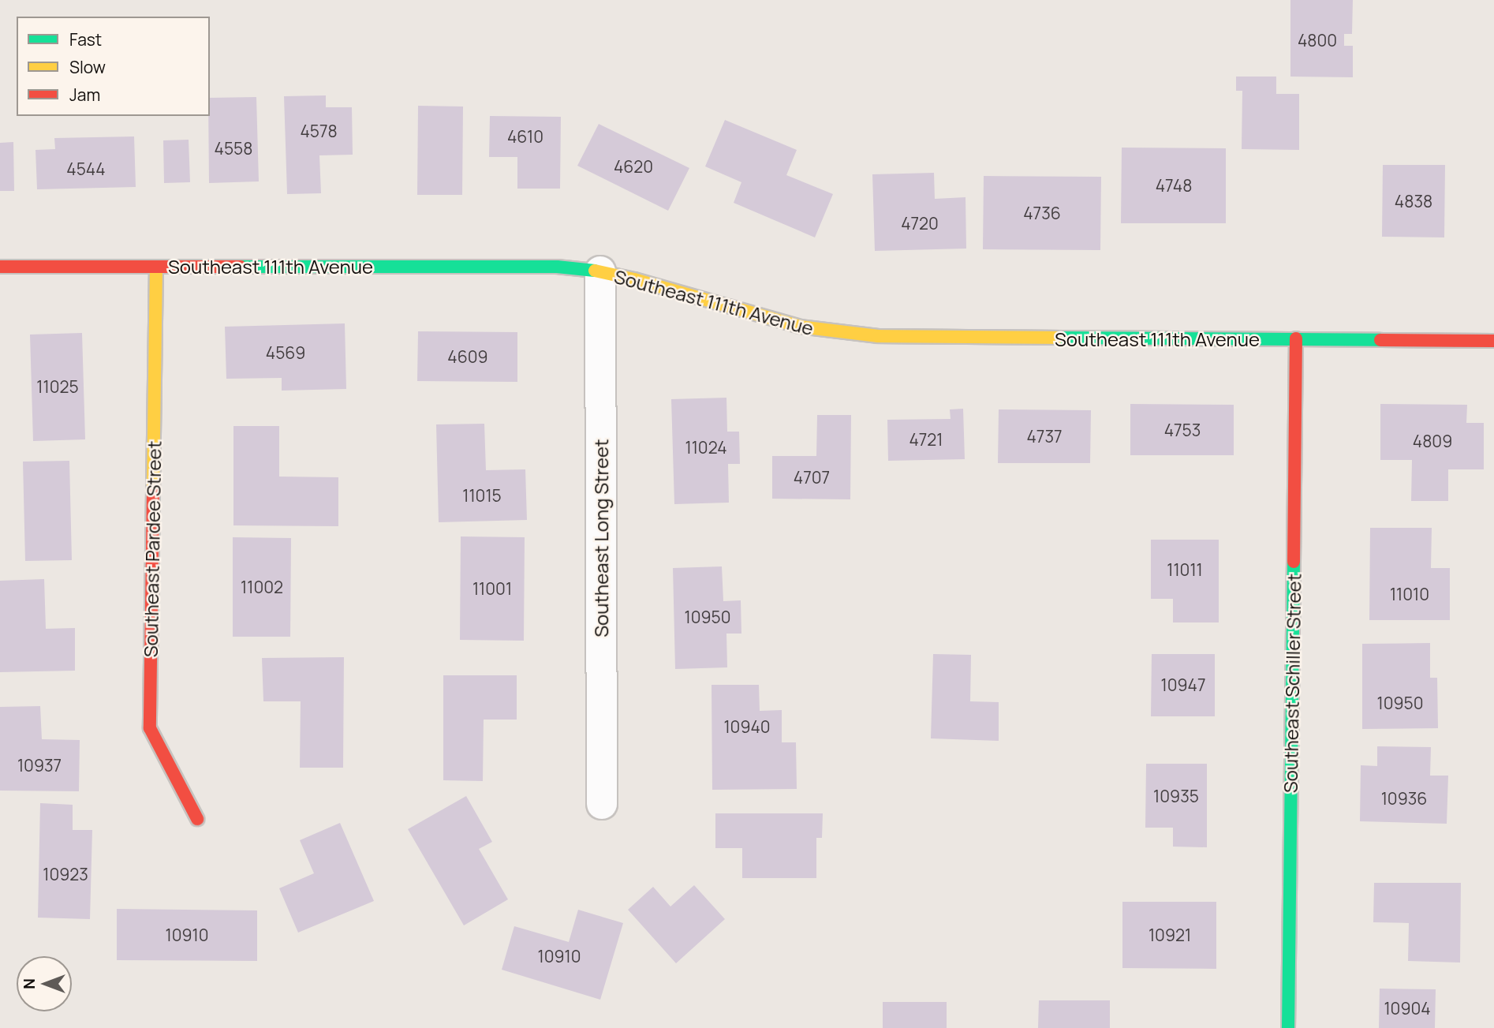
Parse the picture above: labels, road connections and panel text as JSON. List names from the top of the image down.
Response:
{
  "streets": {
    "street": [
      "Southeast 111th Avenue",
      "Southeast Long Street",
      "Southeast Pardee Street",
      "Southeast Schiller Street"
    ]
  },
  "crossings": [
    ["Southeast 111th Avenue", "Southeast Long Street"],
    ["Southeast 111th Avenue", "Southeast Pardee Street"],
    ["Southeast 111th Avenue", "Southeast Schiller Street"]
  ],
  "house_numbers": [
    "4800",
    "4578",
    "4610",
    "4558",
    "4620",
    "4544",
    "4748",
    "4838",
    "4736",
    "4720",
    "4569",
    "4609",
    "11025",
    "4753",
    "4737",
    "4721",
    "4809",
    "11024",
    "4707",
    "11015",
    "11011",
    "11002",
    "11001",
    "11010",
    "10950",
    "10947",
    "10950",
    "10940",
    "10937",
    "10935",
    "10936",
    "10923",
    "10910",
    "10921",
    "10910",
    "10904"
  ],
  "legend": ["Fast", "Slow", "Jam"],
  "north": "left"
}
